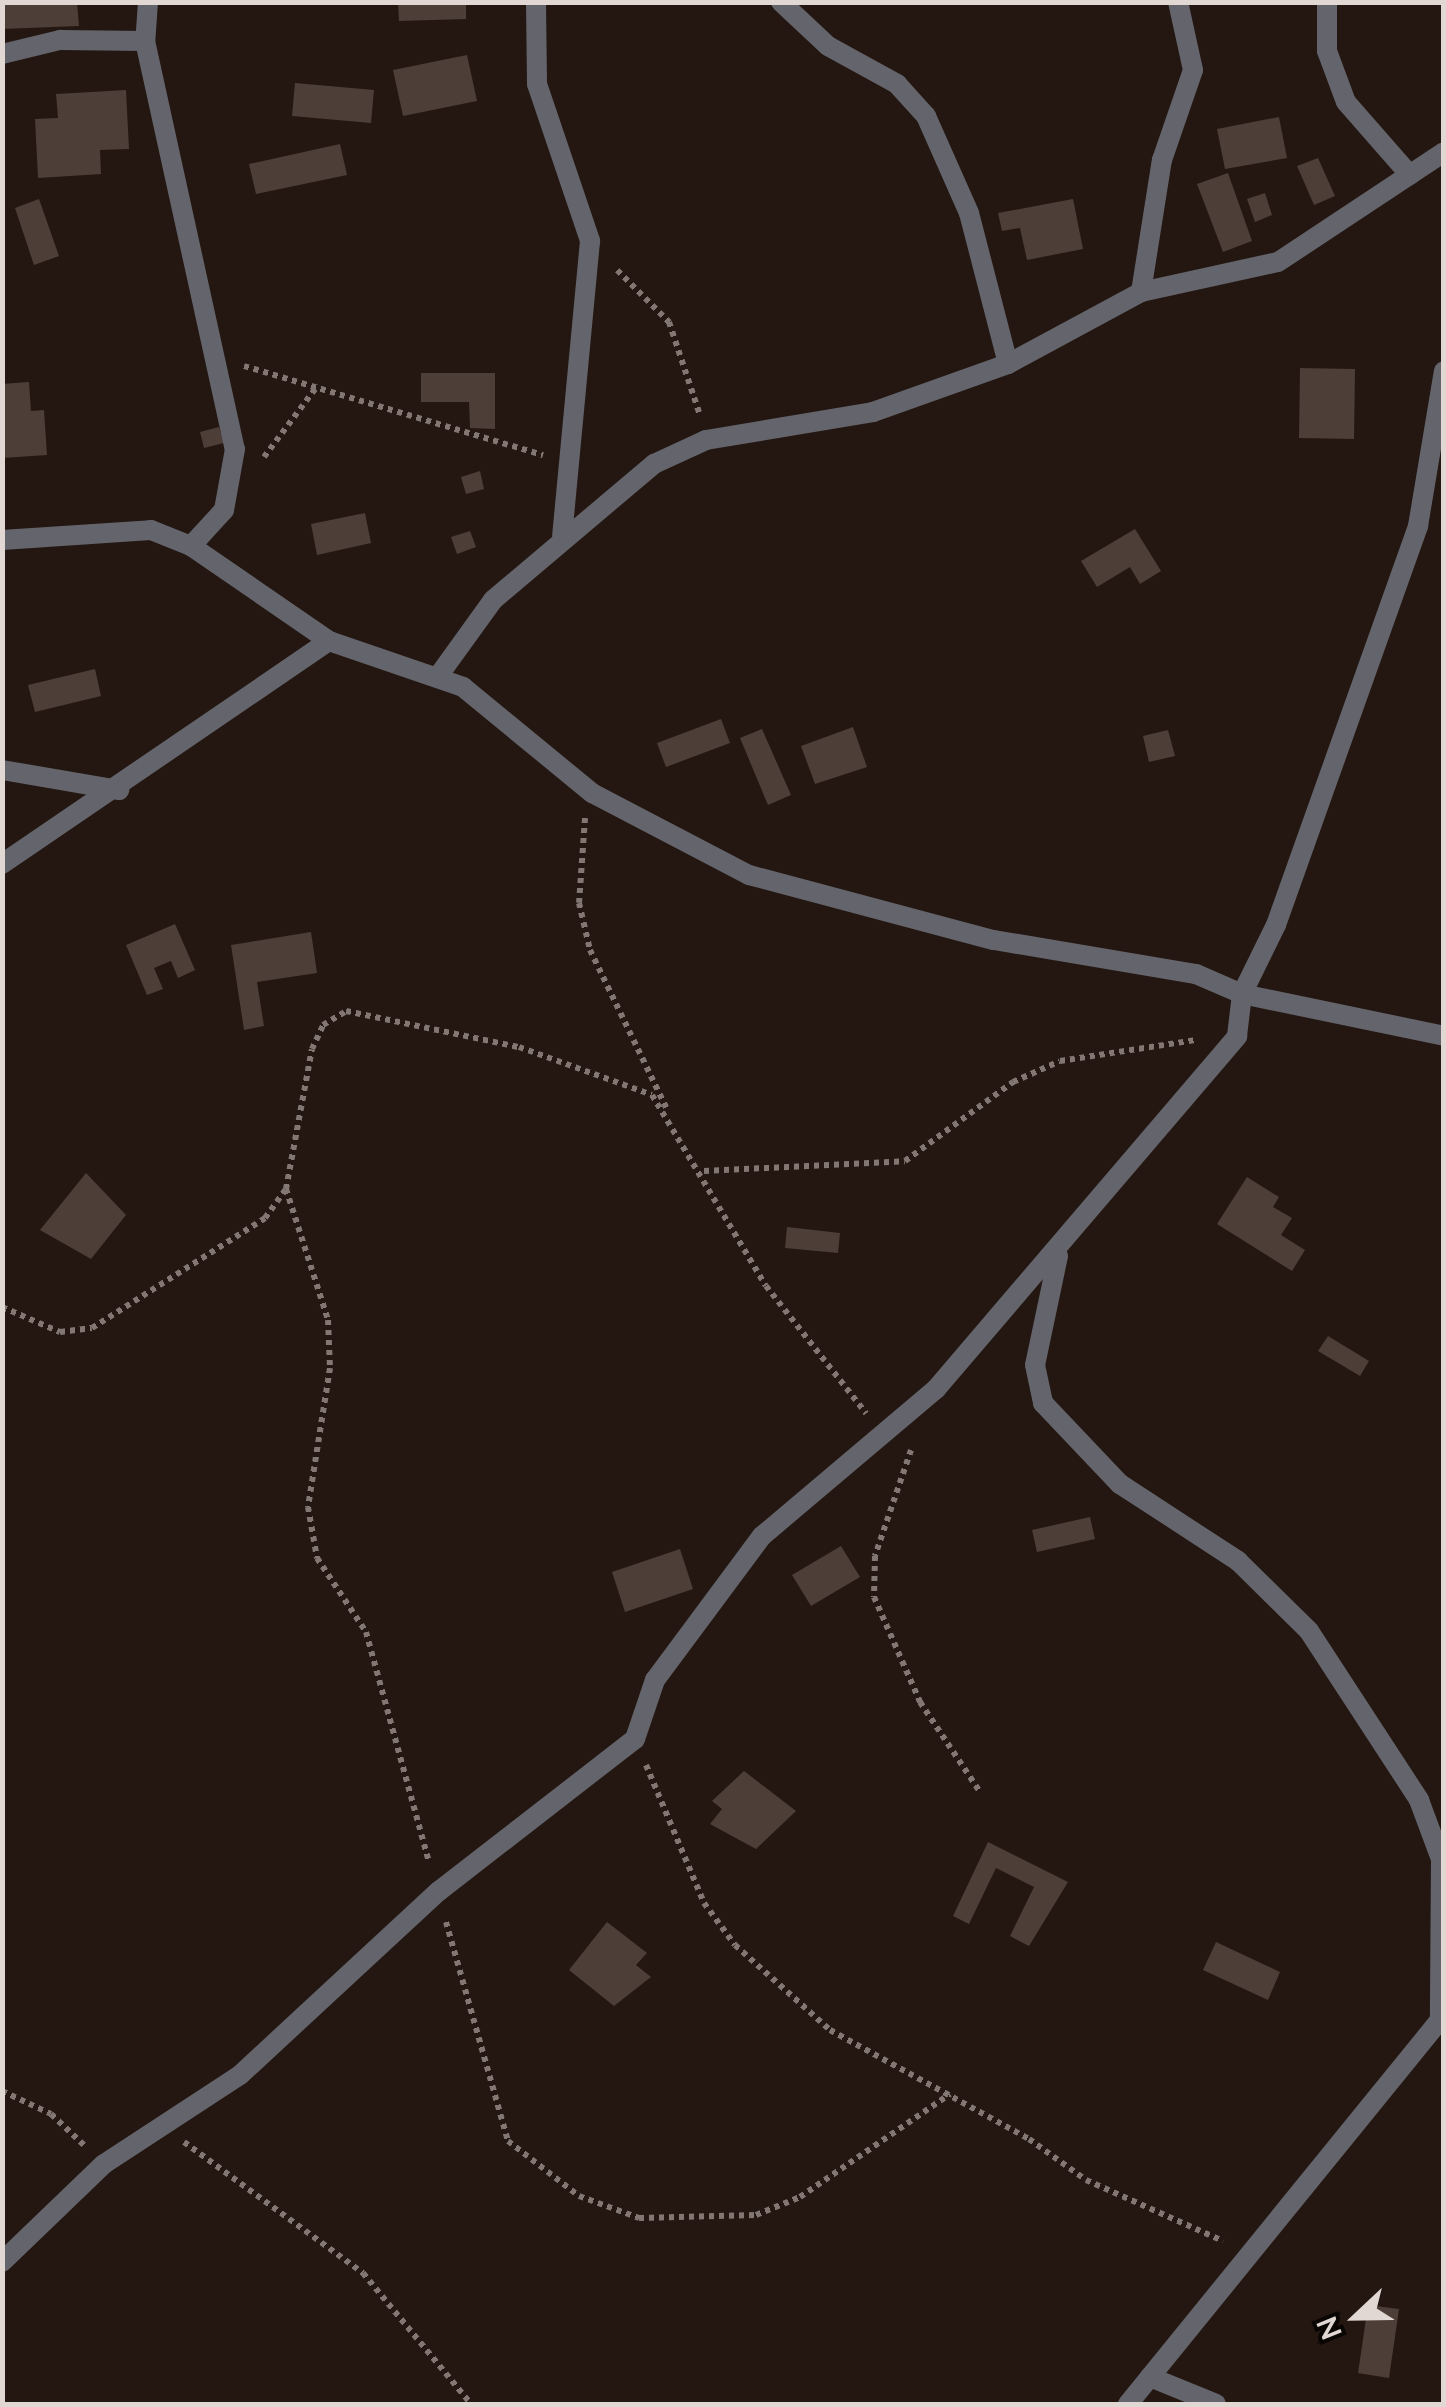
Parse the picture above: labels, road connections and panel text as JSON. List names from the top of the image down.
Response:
{
  "north": "left"
}
